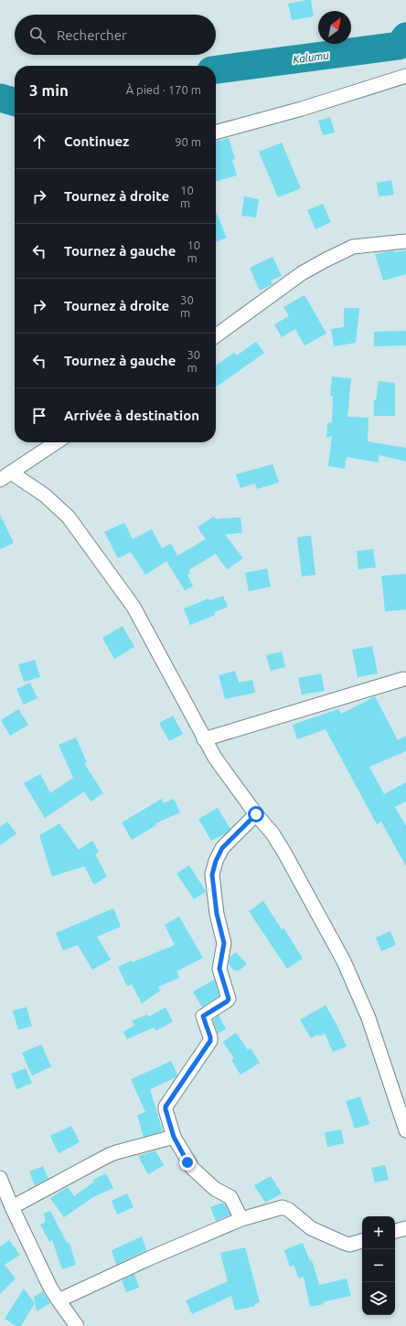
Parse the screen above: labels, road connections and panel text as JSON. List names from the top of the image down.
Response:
{
  "water": ["Kalumu"],
  "north": "top right",
  "page": {
    "search": "Rechercher",
    "heading": ["3 min", "À pied · 170 m"],
    "list": [
      ["Continuez", "90 m"],
      ["Tournez à droite", "10 m"],
      ["Tournez à gauche", "10 m"],
      ["Tournez à droite", "30 m"],
      ["Tournez à gauche", "30 m"],
      "Arrivée à destination"
    ],
    "map_buttons": ["+", "−"]
  }
}
